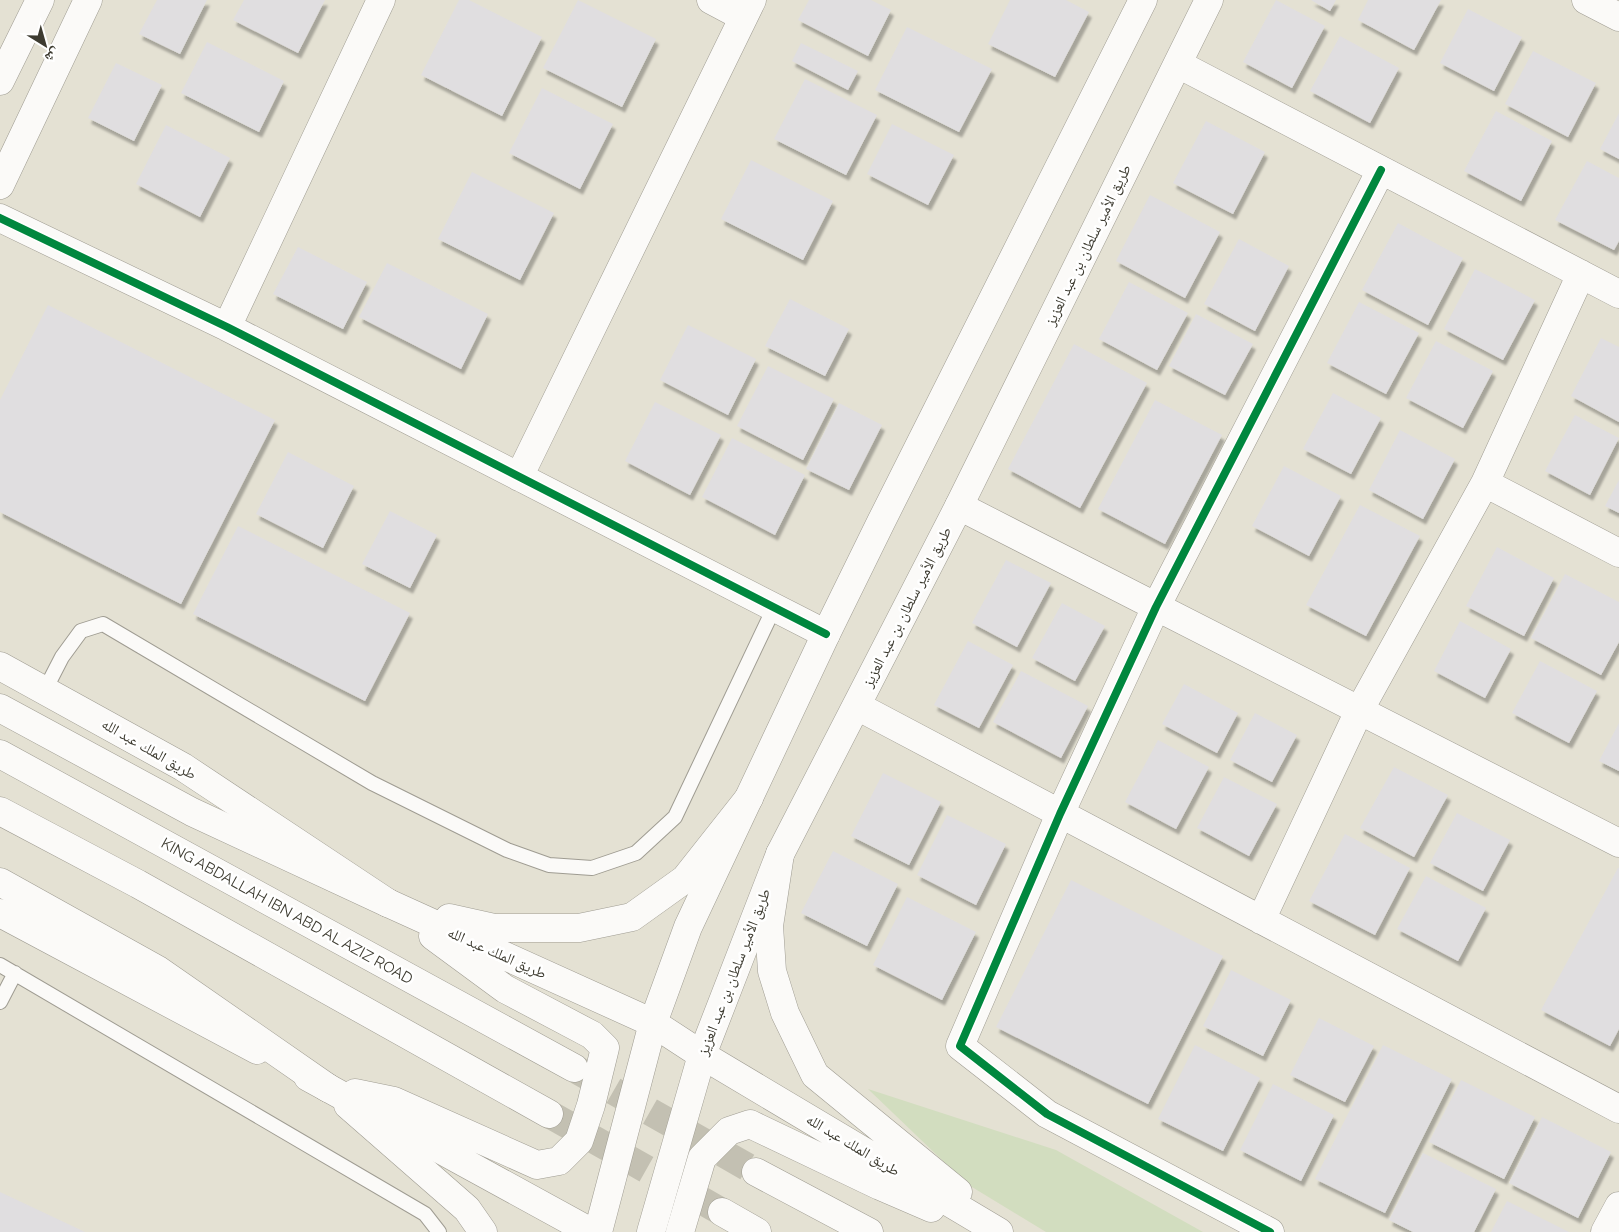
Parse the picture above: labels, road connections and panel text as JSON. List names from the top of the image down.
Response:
{
  "streets": {
    "main road": ["طريق الأمير سلطان بن عبد العزيز", "طريق الملك عبد الله", "KING ABDALLAH IBN ABD AL AZIZ ROAD"]
  },
  "crossings": [
    ["طريق الأمير سلطان بن عبد العزيز", "طريق الملك عبد الله"]
  ],
  "north": "bottom right"
}
